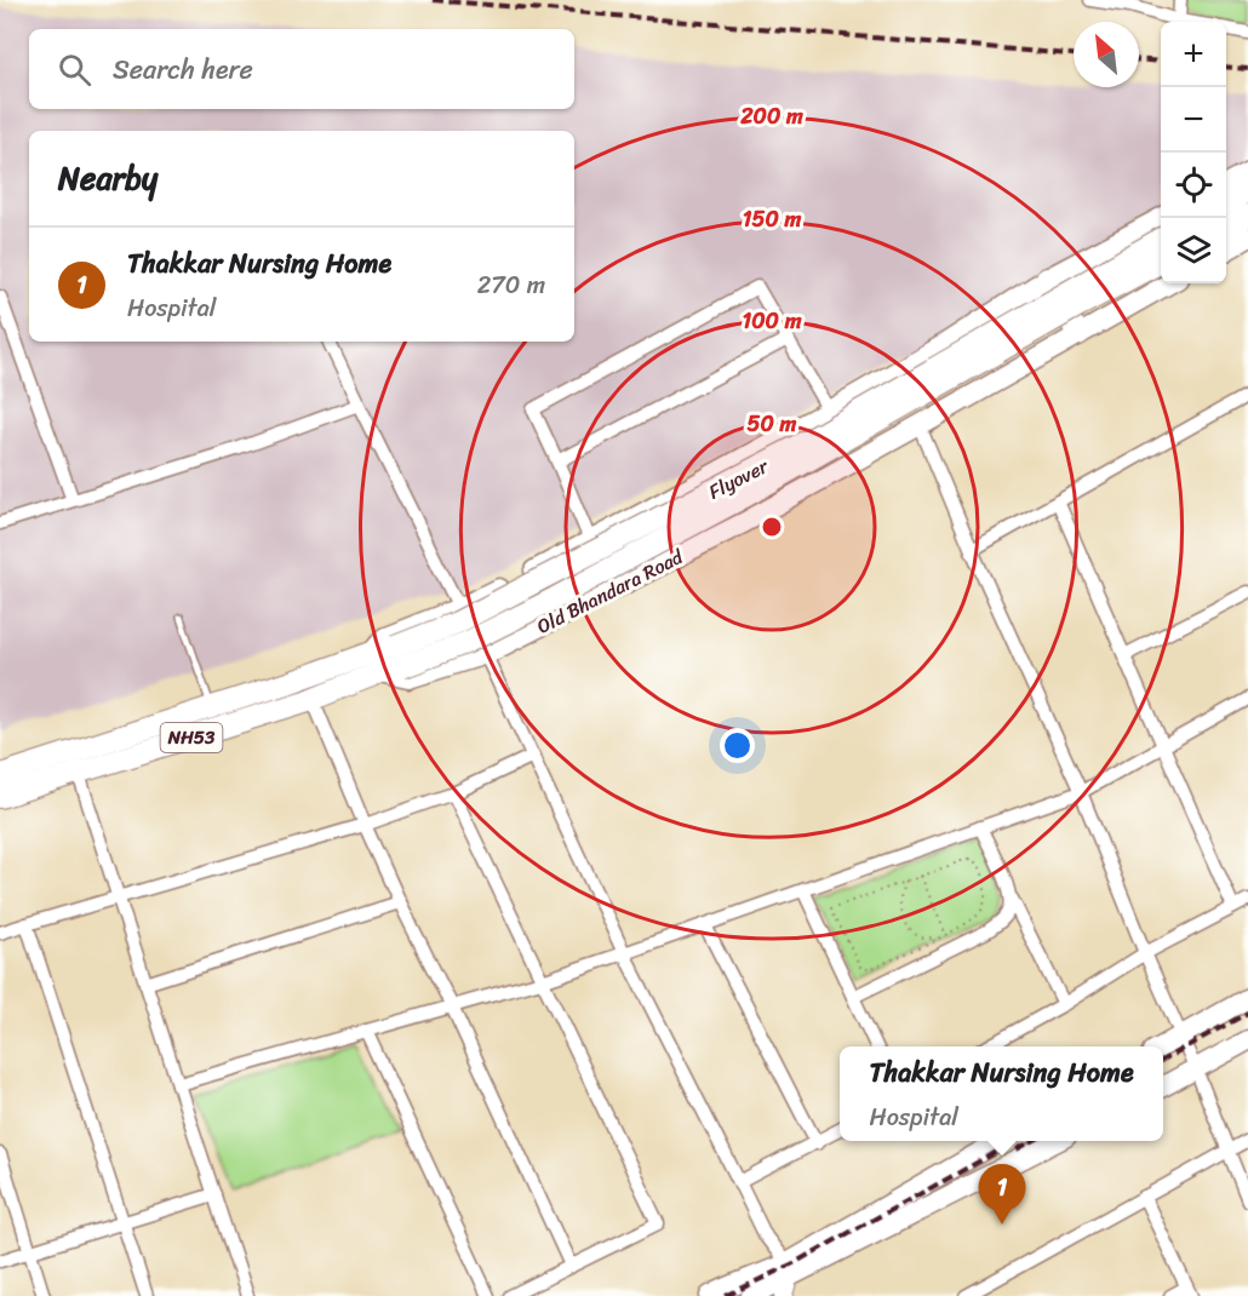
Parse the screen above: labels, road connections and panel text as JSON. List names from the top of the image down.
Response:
{
  "streets": {
    "highway": ["Flyover", "Old Bhandara Road", "NH53"]
  },
  "crossings": [
    ["Flyover", "Old Bhandara Road"],
    ["Flyover", "NH53"],
    ["Old Bhandara Road", "NH53"]
  ],
  "north": "top left",
  "page": {
    "map_buttons": ["+", "−"],
    "search": "Search here",
    "heading": "Nearby",
    "list": [
      {
        "mark": "1",
        "name": "Thakkar Nursing Home",
        "note": "Hospital",
        "value": "270 m"
      }
    ],
    "popup": ["Thakkar Nursing Home", "Hospital"],
    "pins": "1"
  },
  "rings": [
    "200 m",
    "150 m",
    "100 m",
    "50 m"
  ]
}
